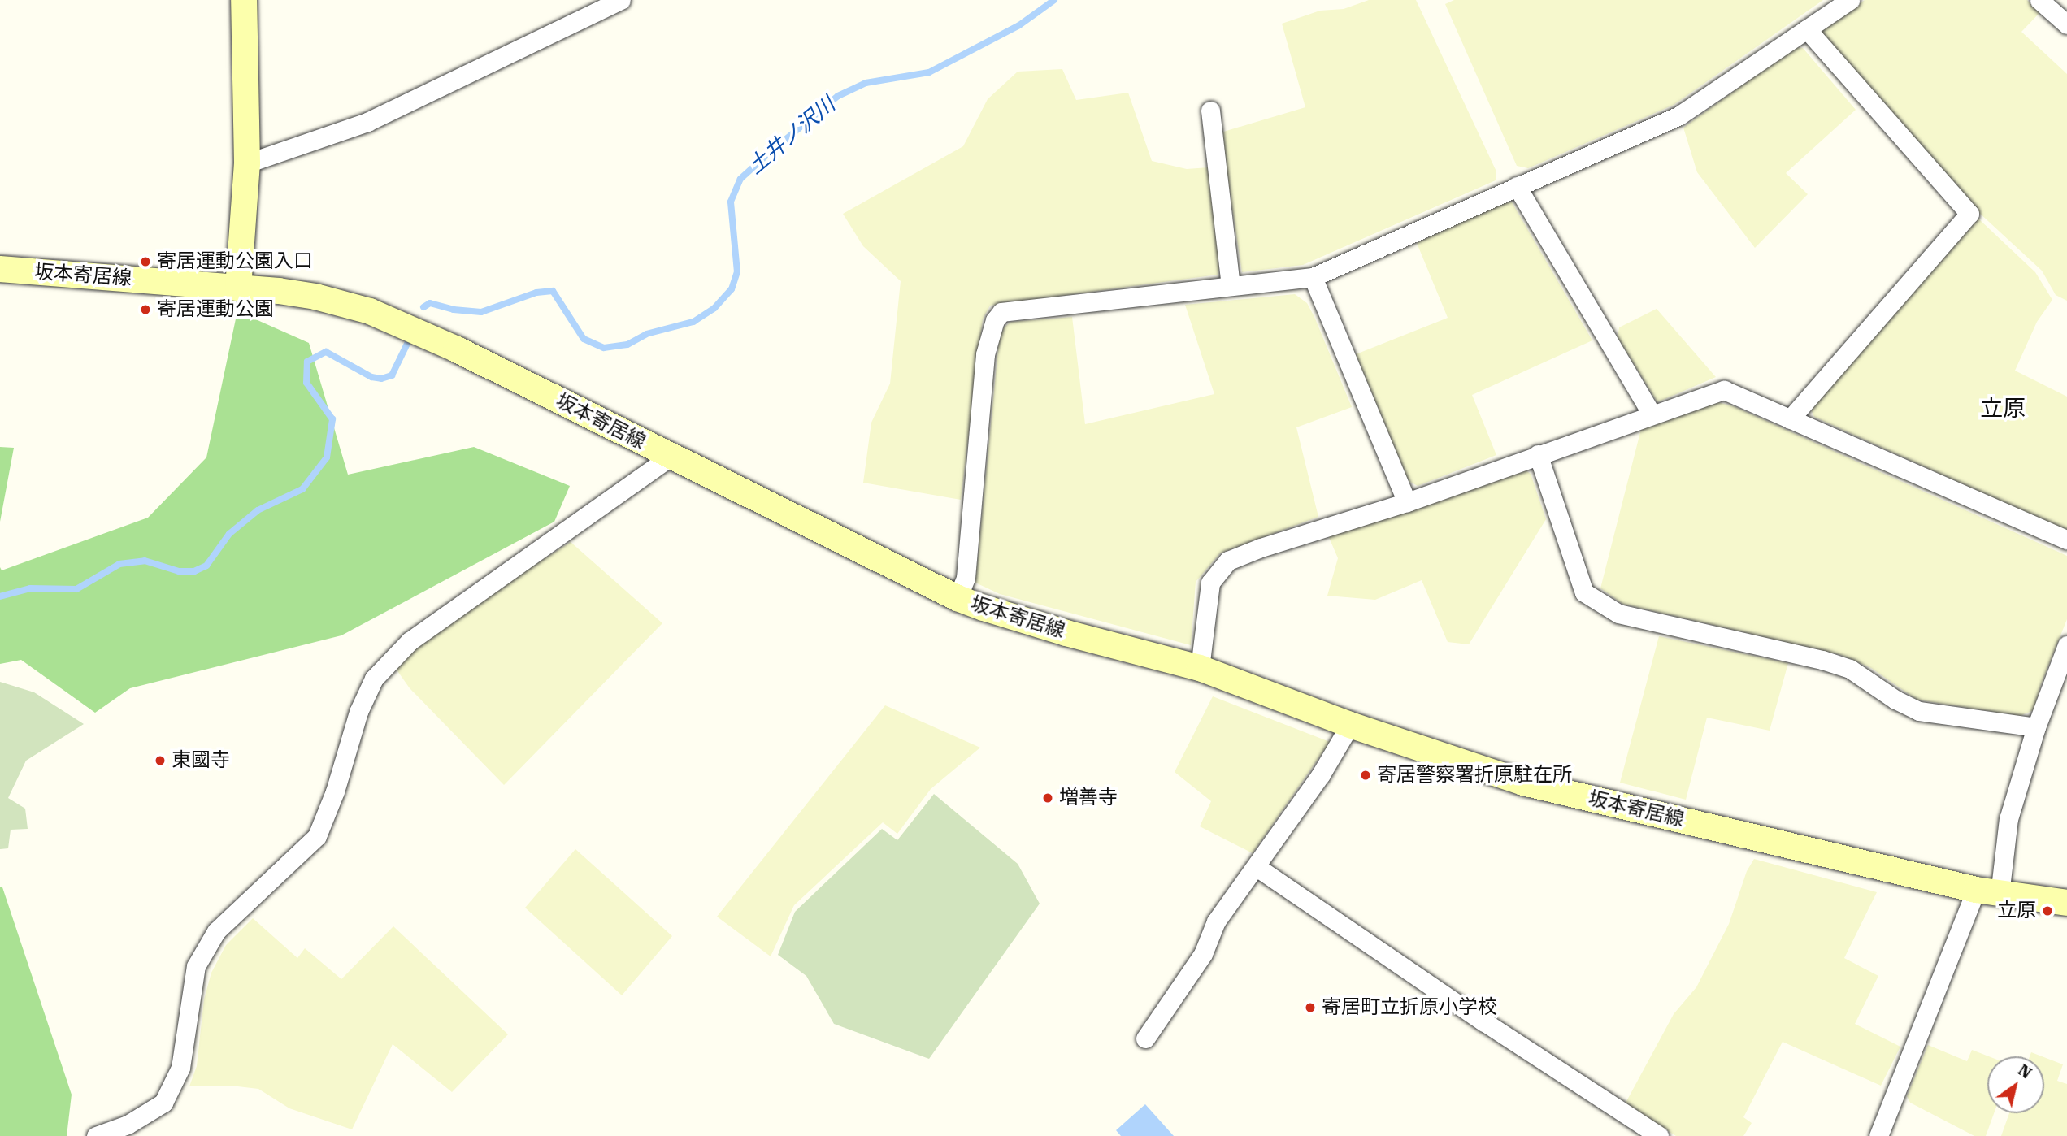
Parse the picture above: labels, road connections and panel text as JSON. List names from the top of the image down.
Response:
{
  "streets": {
    "main road": ["坂本寄居線"]
  },
  "districts": ["立原"],
  "water": ["土井ノ沢川"],
  "places": [
    "寄居運動公園入口",
    "寄居運動公園",
    "東國寺",
    "寄居警察署折原駐在所",
    "増善寺",
    "立原",
    "寄居町立折原小学校"
  ],
  "north": "top right"
}
